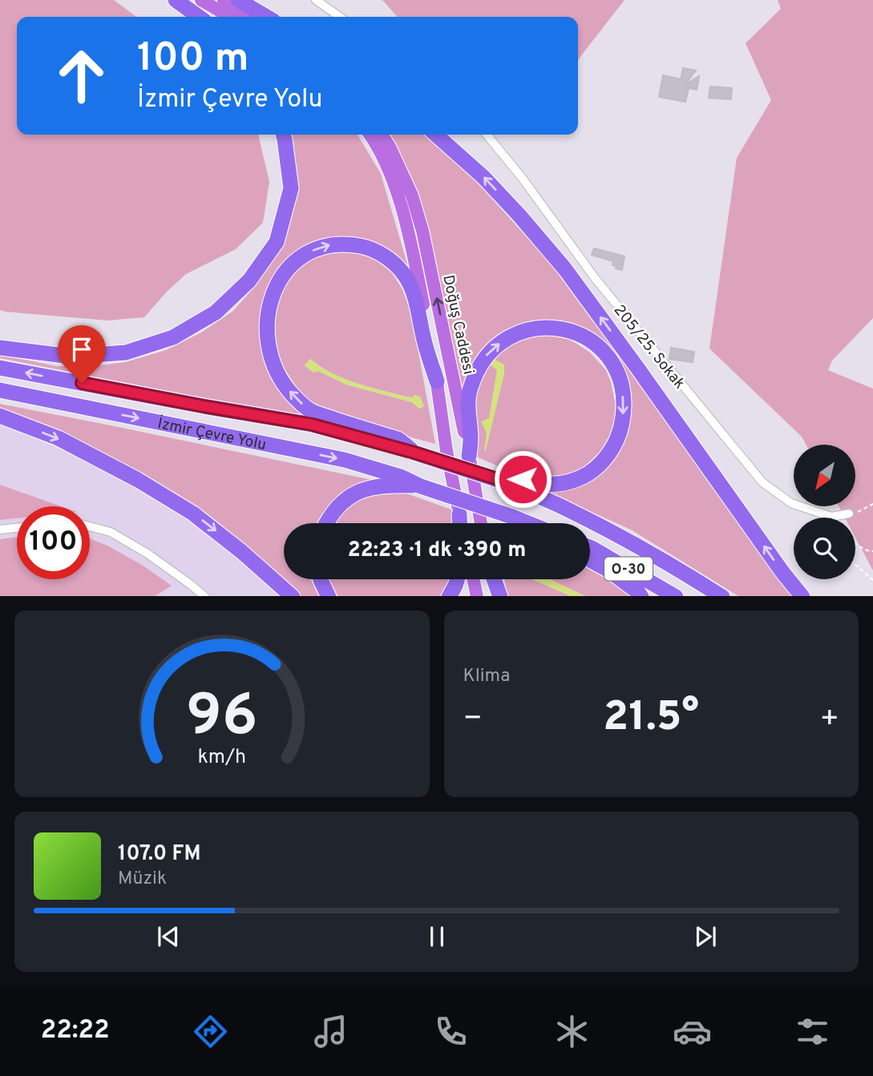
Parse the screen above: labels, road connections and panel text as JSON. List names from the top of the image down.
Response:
{
  "streets": {
    "highway": ["İzmir Çevre Yolu", "O-30"],
    "main road": ["Doğuş Caddesi"],
    "street": ["205/25. Sokak"]
  },
  "crossings": [
    ["İzmir Çevre Yolu", "O-30"]
  ],
  "north": "bottom left",
  "page": {
    "turn": ["100 m", "İzmir Çevre Yolu"],
    "limit": "100",
    "trip": "22:23 · 1 dk · 390 m",
    "tile": "Klima",
    "heat": ["−", "21.5°", "+"],
    "song": ["107.0 FM", "Müzik"],
    "tabs": "22:22",
    "gauge": ["96", "km/h"]
  }
}
